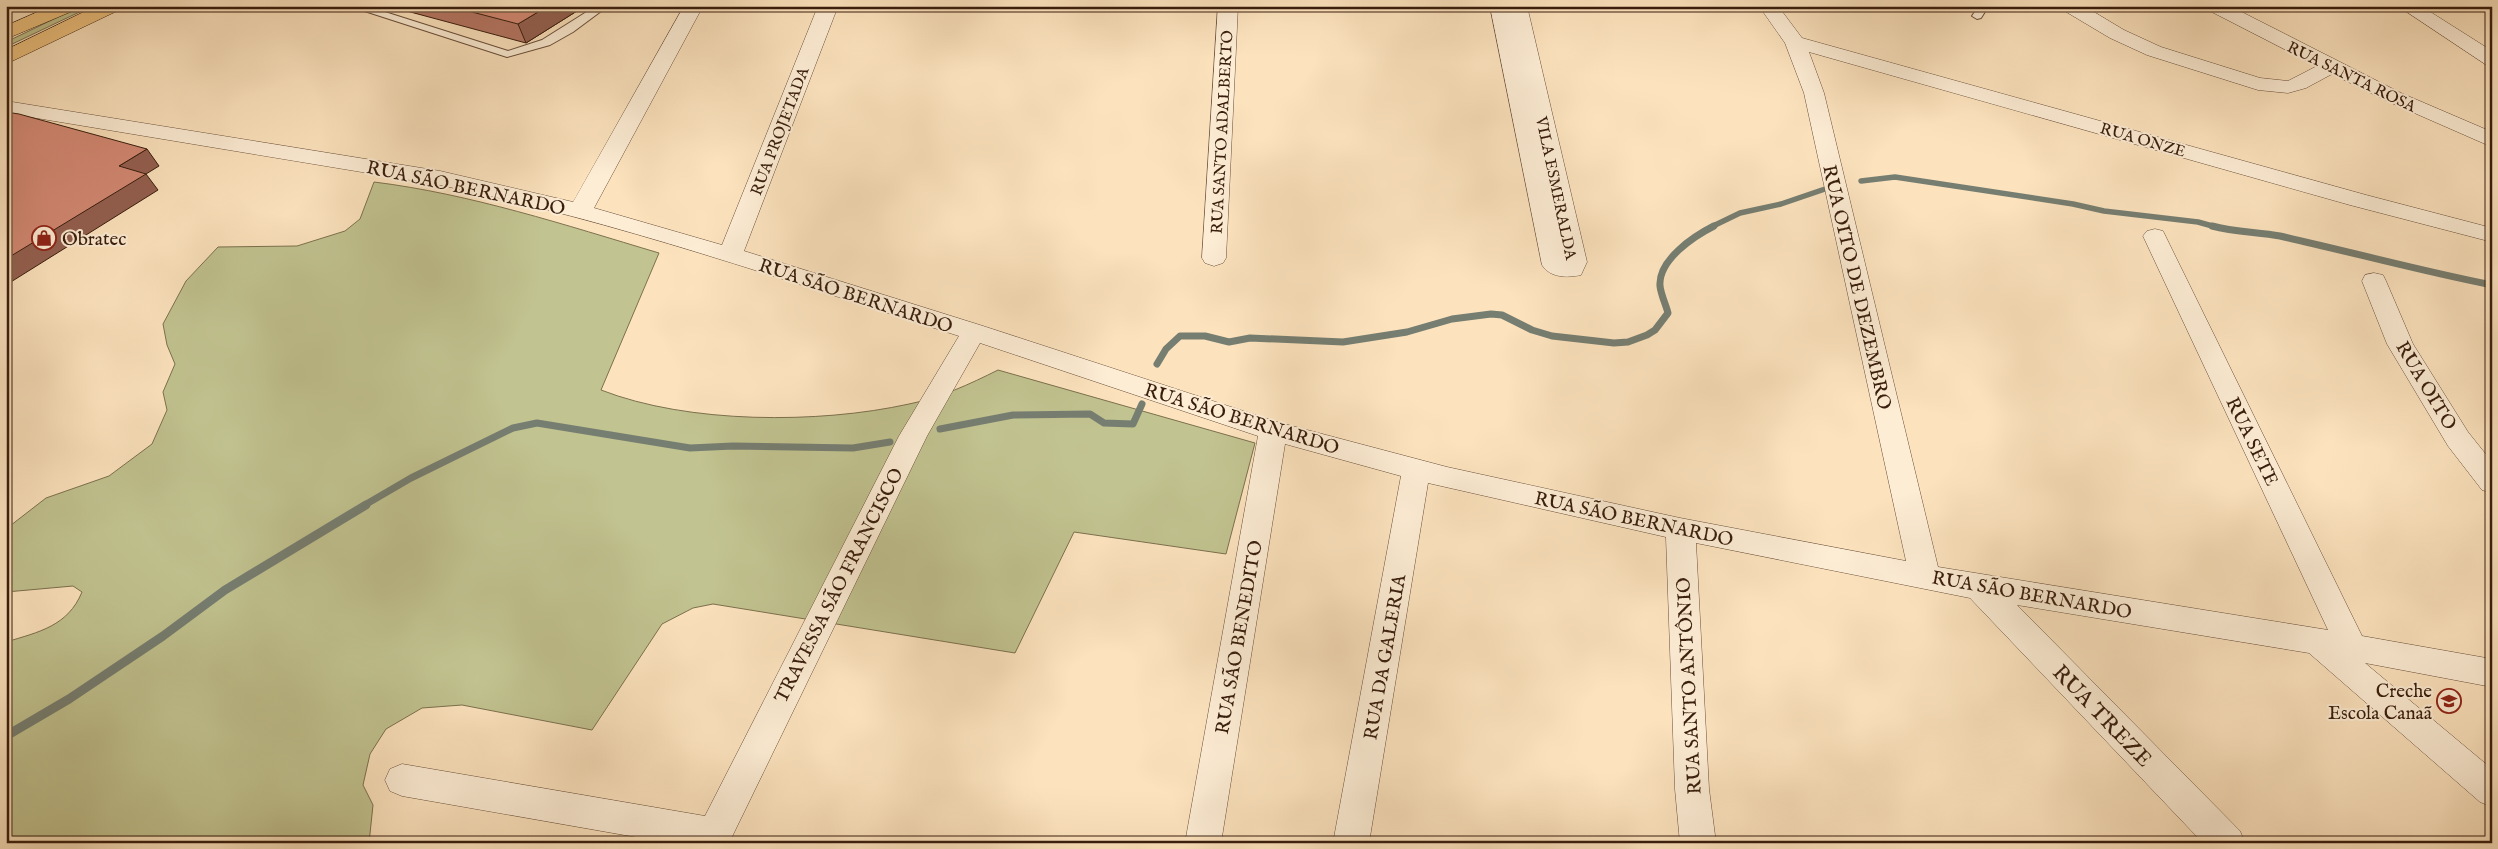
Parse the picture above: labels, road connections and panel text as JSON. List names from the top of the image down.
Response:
{
  "streets": {
    "street": [
      "RUA SANTA ROSA",
      "RUA PROJETADA",
      "RUA SANTO ADALBERTO",
      "RUA ONZE",
      "RUA SÃO BERNARDO",
      "VILA ESMERALDA",
      "RUA OITO DE DEZEMBRO",
      "RUA OITO",
      "RUA SETE",
      "TRAVESSA SÃO FRANCISCO",
      "RUA SÃO BENEDITO",
      "RUA DA GALERIA",
      "RUA SANTO ANTÔNIO",
      "RUA TREZE"
    ]
  },
  "crossings": [
    ["RUA PROJETADA", "RUA SÃO BERNARDO"],
    ["RUA ONZE", "RUA OITO DE DEZEMBRO"],
    ["RUA SÃO BERNARDO", "RUA OITO DE DEZEMBRO"],
    ["RUA SÃO BERNARDO", "RUA SETE"],
    ["RUA SÃO BERNARDO", "TRAVESSA SÃO FRANCISCO"],
    ["RUA SÃO BERNARDO", "RUA SÃO BENEDITO"],
    ["RUA SÃO BERNARDO", "RUA DA GALERIA"],
    ["RUA SÃO BERNARDO", "RUA SANTO ANTÔNIO"],
    ["RUA SÃO BERNARDO", "RUA TREZE"]
  ],
  "places": {
    "shop": ["Obratec"],
    "school or university": ["Creche Escola Canaã"]
  }
}
